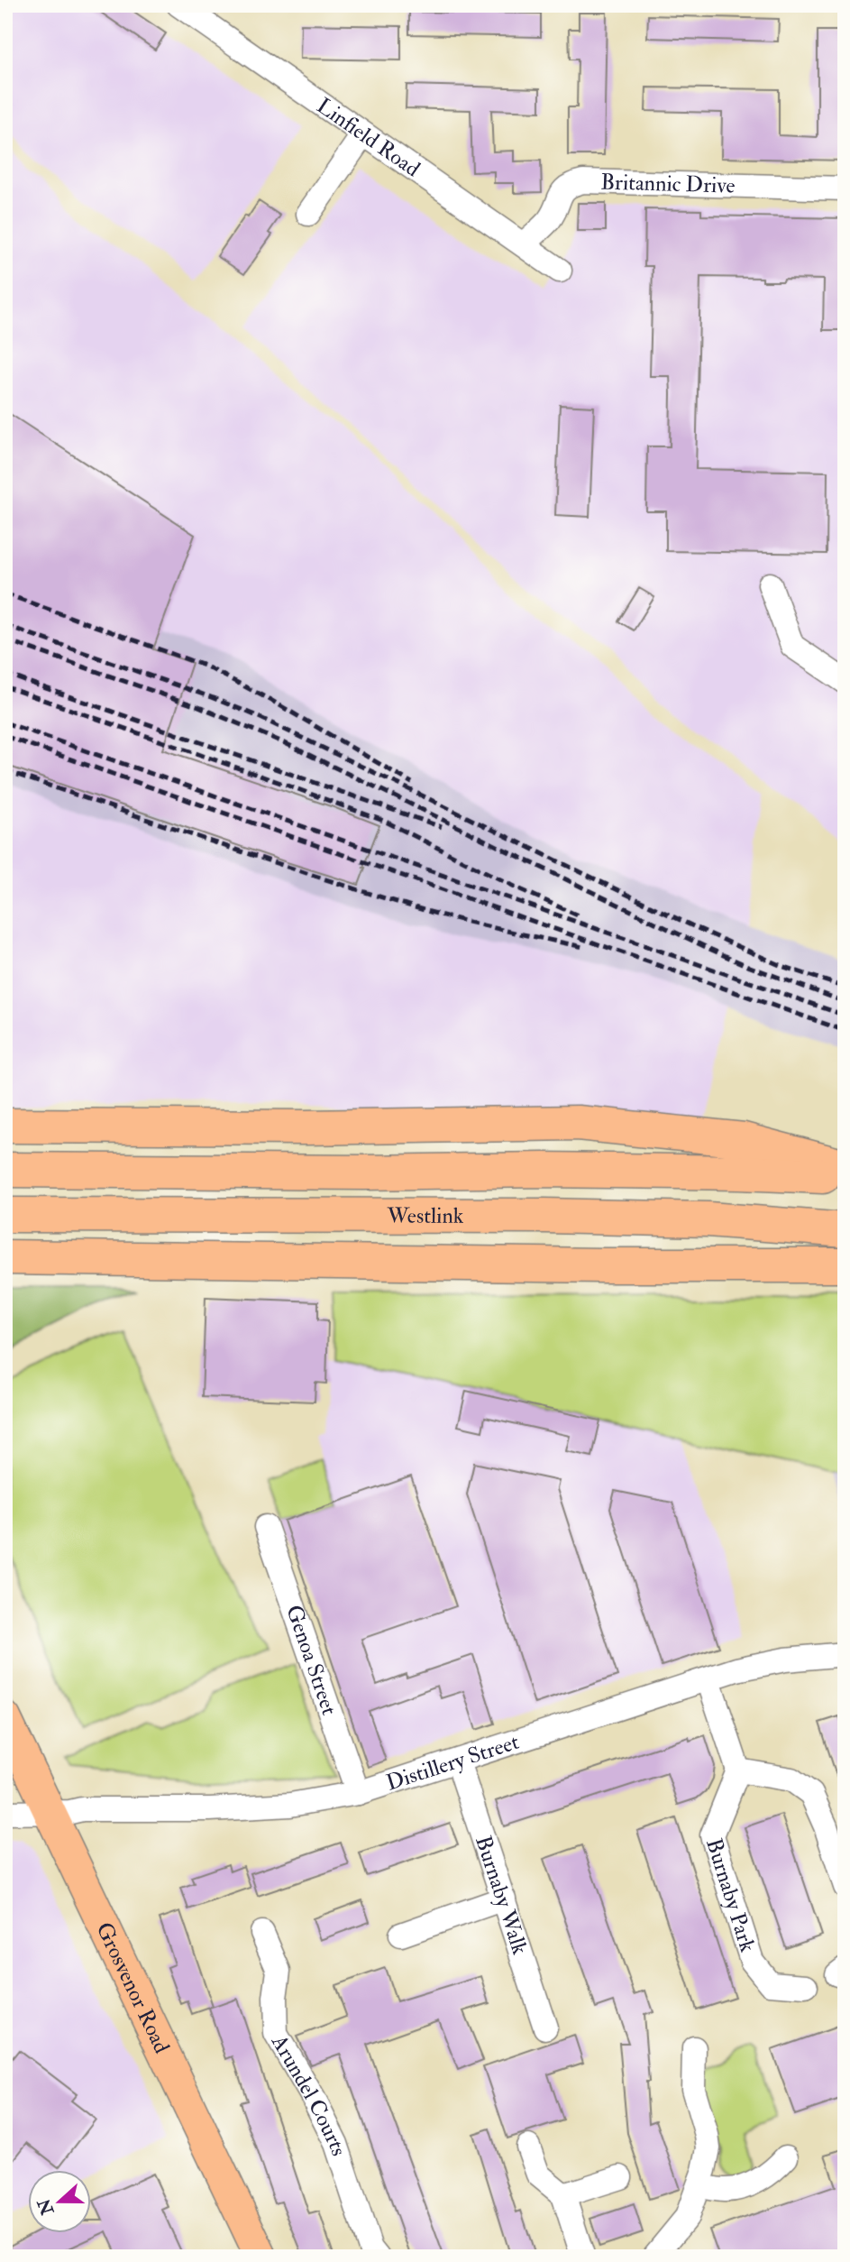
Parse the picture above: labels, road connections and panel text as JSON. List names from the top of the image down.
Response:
{
  "streets": {
    "highway": ["Westlink"],
    "main road": ["Grosvenor Road"],
    "street": [
      "Linfield Road",
      "Britannic Drive",
      "Genoa Street",
      "Distillery Street",
      "Burnaby Walk",
      "Burnaby Park",
      "Arundel Courts"
    ]
  },
  "crossings": [
    ["Linfield Road", "Britannic Drive"],
    ["Genoa Street", "Distillery Street"],
    ["Distillery Street", "Burnaby Walk"],
    ["Distillery Street", "Grosvenor Road"]
  ],
  "north": "left"
}
